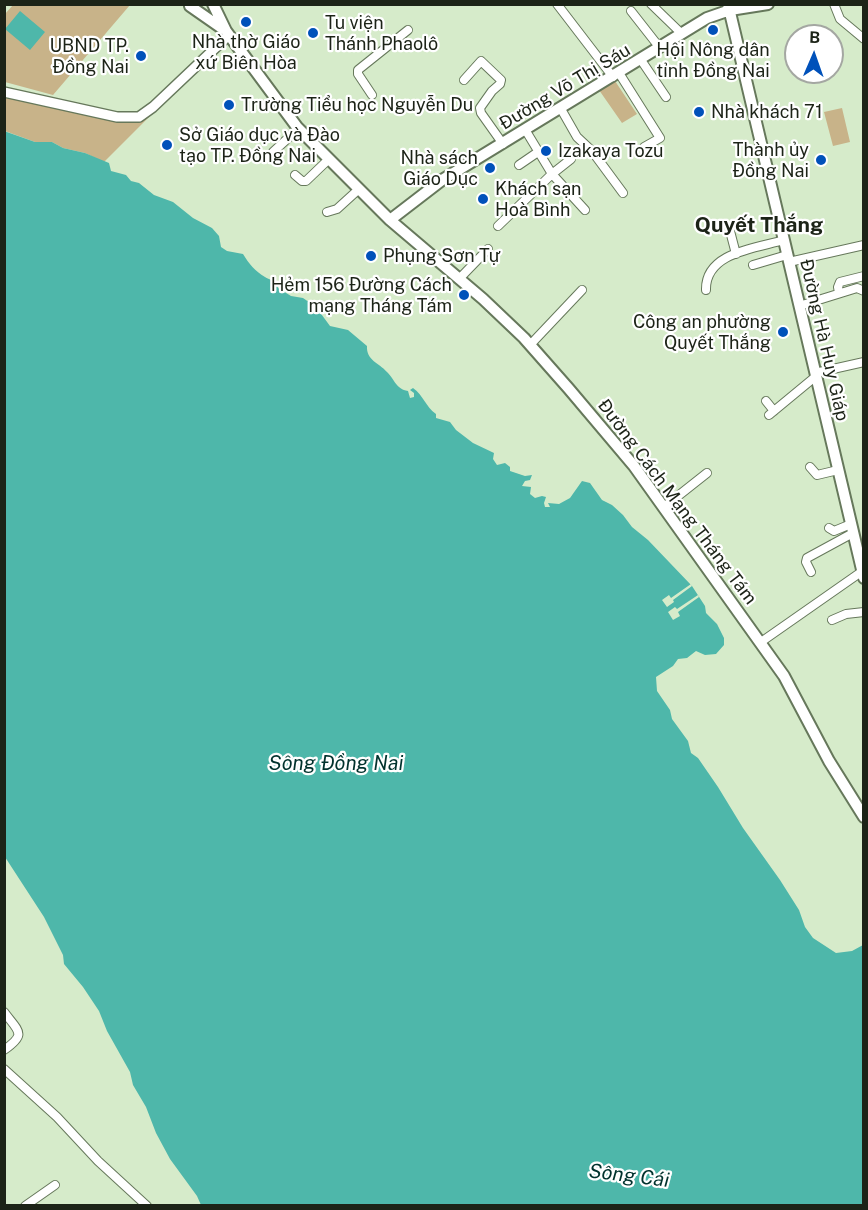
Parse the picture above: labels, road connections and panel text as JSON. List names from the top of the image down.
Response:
{
  "streets": {
    "main road": ["Đường Võ Thị Sáu", "Đường Hà Huy Giáp", "Đường Cách Mạng Tháng Tám"]
  },
  "crossings": [
    ["Đường Võ Thị Sáu", "Đường Hà Huy Giáp"],
    ["Đường Võ Thị Sáu", "Đường Cách Mạng Tháng Tám"]
  ],
  "districts": ["Quyết Thắng"],
  "water": ["Sông Đồng Nai", "Sông Cái"],
  "places": [
    "Nhà thờ Giáo xứ Biên Hòa",
    "Hội Nông dân tỉnh Đồng Nai",
    "Tu viện Thánh Phaolô",
    "UBND TP. Đồng Nai",
    "Trường Tiểu học Nguyễn Du",
    "Nhà khách 71",
    "Sở Giáo dục và Đào tạo TP. Đồng Nai",
    "Izakaya Tozu",
    "Thành ủy Đồng Nai",
    "Nhà sách Giáo Dục",
    "Khách sạn Hoà Bình",
    "Phụng Sơn Tự",
    "Hẻm 156 Đường Cách mạng Tháng Tám",
    "Công an phường Quyết Thắng"
  ],
  "north": "top"
}
